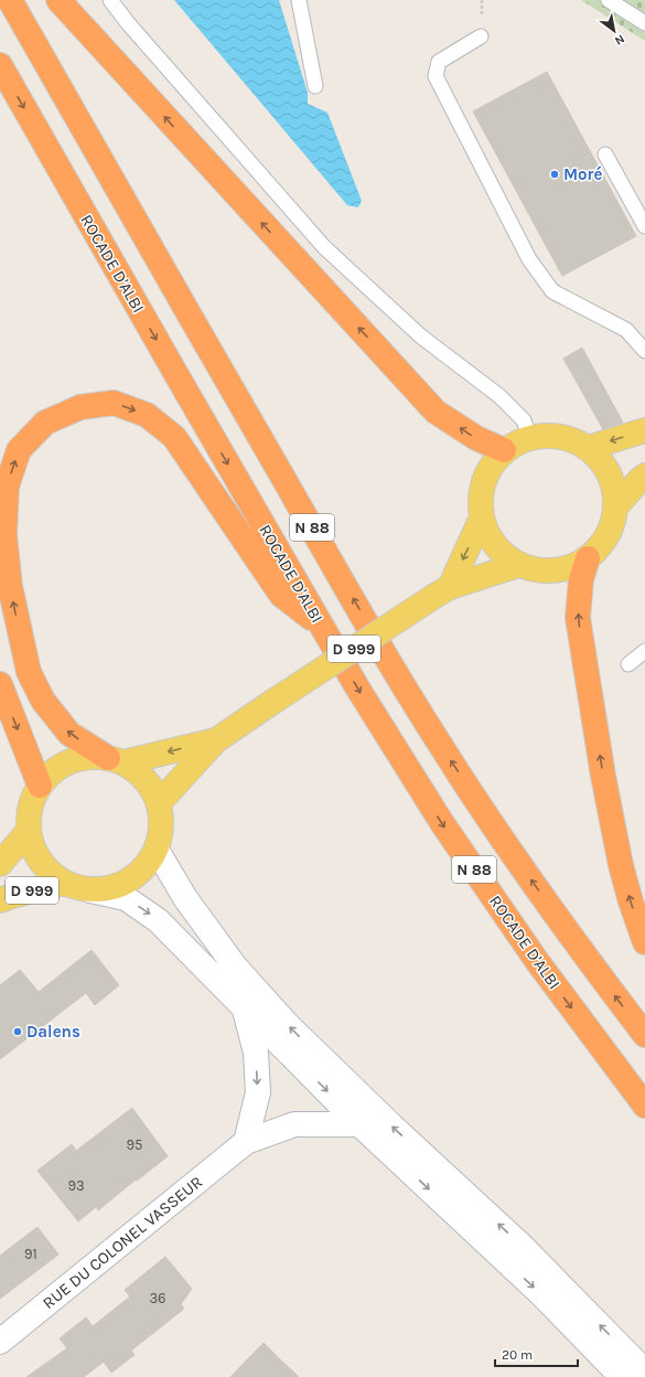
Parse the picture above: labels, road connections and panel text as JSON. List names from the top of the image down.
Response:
{
  "streets": {
    "highway": ["ROCADE D'ALBI", "N 88"],
    "main road": ["D 999", "RUE DU COLONEL VASSEUR"]
  },
  "places": ["Moré", "Dalens"],
  "house_numbers": [
    "95",
    "93",
    "91",
    "36"
  ],
  "scale_bar": "20 m",
  "north": "bottom right"
}
